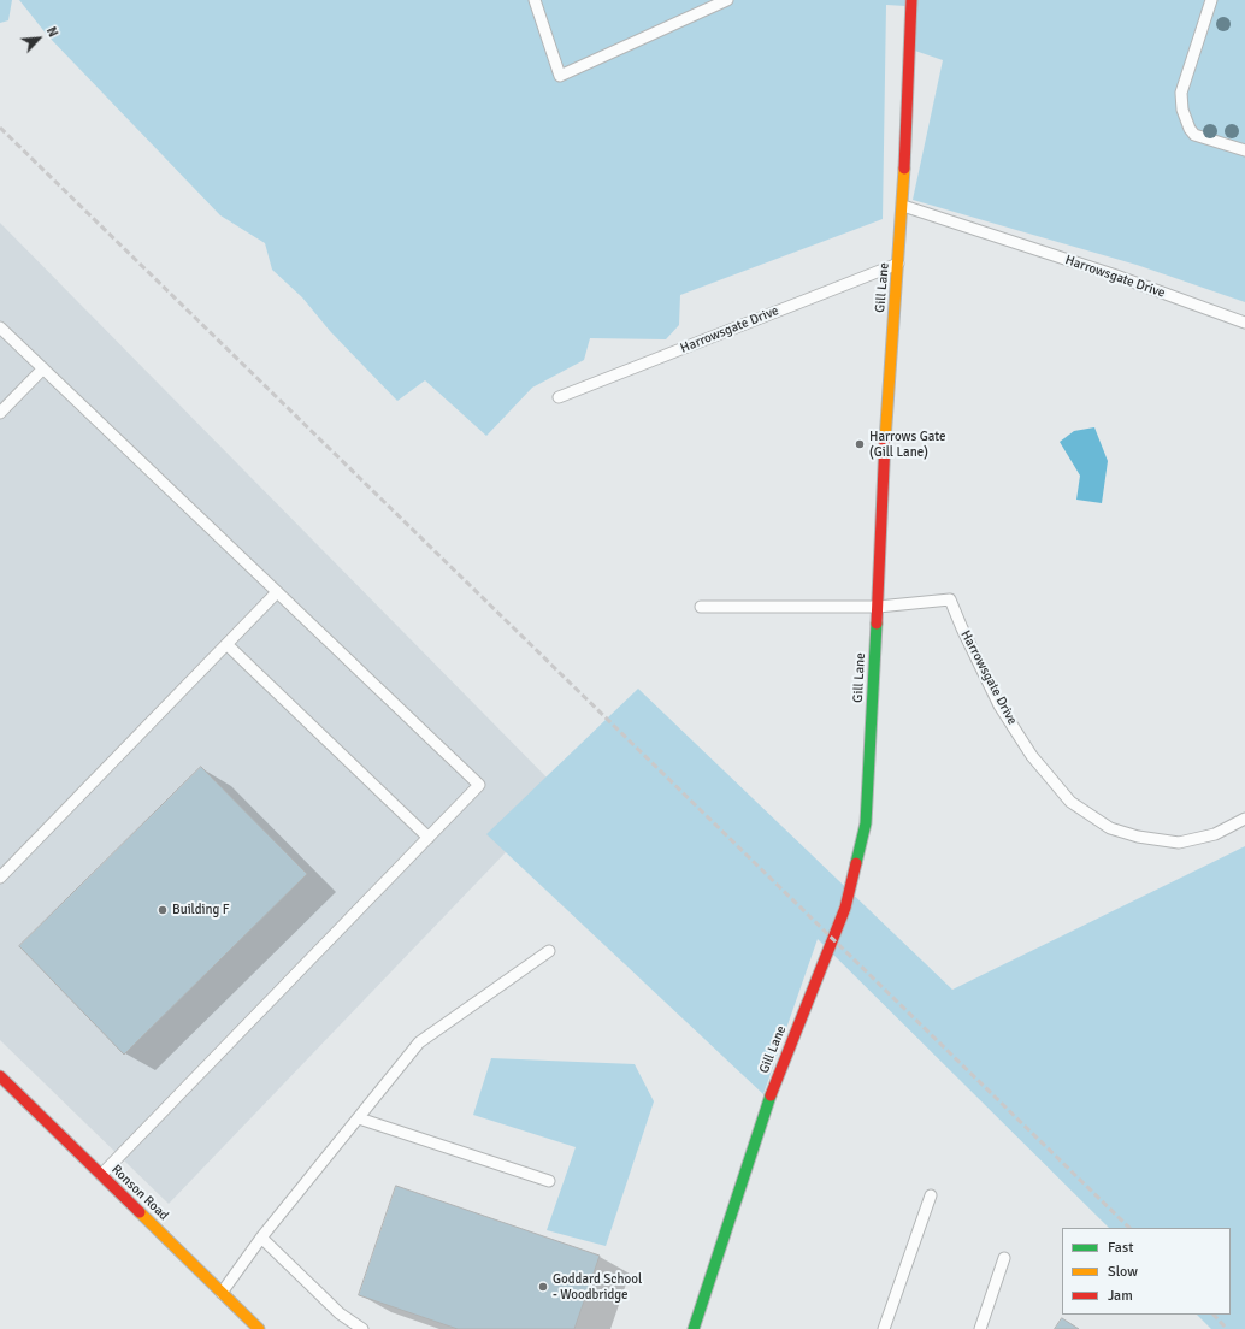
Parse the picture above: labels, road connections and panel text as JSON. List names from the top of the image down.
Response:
{
  "streets": {
    "street": ["Gill Lane", "Ronson Road"],
    "lane": ["Harrowsgate Drive"]
  },
  "crossings": [
    ["Harrowsgate Drive", "Gill Lane"]
  ],
  "places": ["Harrows Gate (Gill Lane)", "Building F", "Goddard School - Woodbridge"],
  "legend": ["Fast", "Slow", "Jam"],
  "north": "top right"
}
